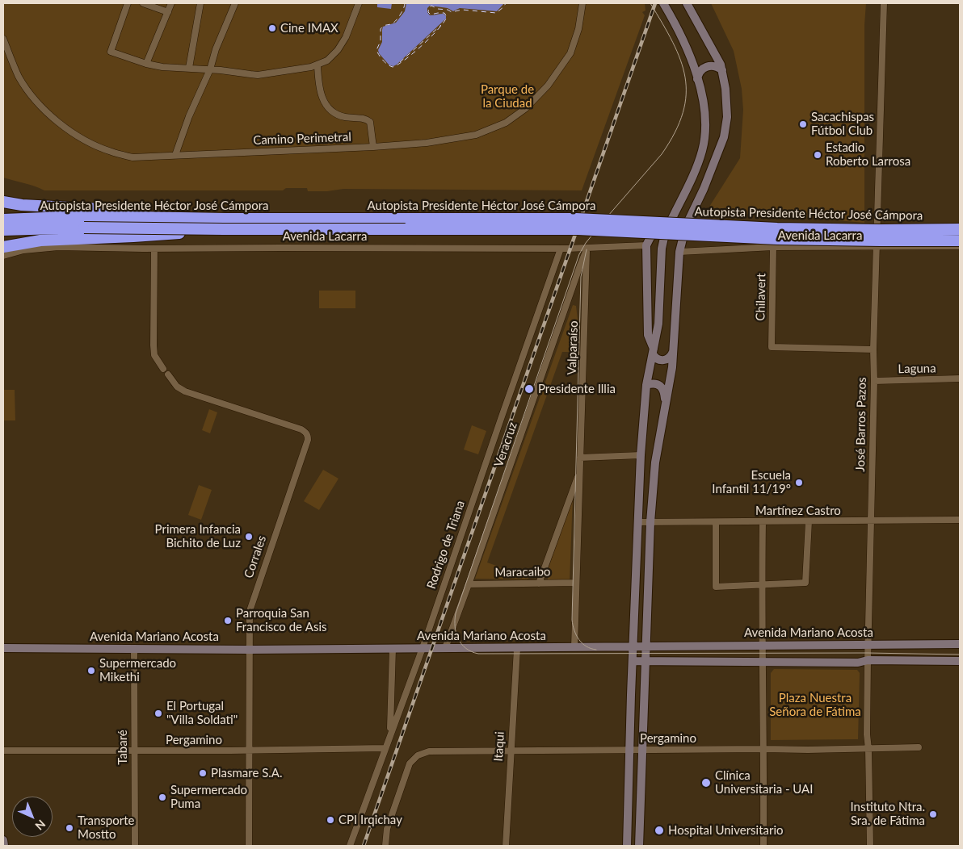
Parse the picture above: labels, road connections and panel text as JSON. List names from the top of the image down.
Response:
{
  "streets": {
    "highway": ["Autopista Presidente Héctor José Cámpora"],
    "main road": ["Avenida Mariano Acosta"],
    "street": [
      "Camino Perimetral",
      "Avenida Lacarra",
      "Chilavert",
      "Valparaíso",
      "Laguna",
      "José Barros Pazos",
      "Veracruz",
      "Martínez Castro",
      "Rodrigo de Triana",
      "Corrales",
      "Maracaibo",
      "Pergamino",
      "Itaqui",
      "Tabaré"
    ]
  },
  "crossings": [
    ["Avenida Lacarra", "Chilavert"],
    ["Avenida Lacarra", "Valparaíso"],
    ["Avenida Lacarra", "José Barros Pazos"],
    ["Avenida Lacarra", "Veracruz"],
    ["Avenida Lacarra", "Rodrigo de Triana"],
    ["Chilavert", "José Barros Pazos"],
    ["Valparaíso", "Veracruz"],
    ["Valparaíso", "Maracaibo"],
    ["Valparaíso", "Avenida Mariano Acosta"],
    ["Laguna", "José Barros Pazos"],
    ["José Barros Pazos", "Martínez Castro"],
    ["José Barros Pazos", "Avenida Mariano Acosta"],
    ["José Barros Pazos", "Pergamino"],
    ["Veracruz", "Maracaibo"],
    ["Veracruz", "Avenida Mariano Acosta"],
    ["Rodrigo de Triana", "Avenida Mariano Acosta"],
    ["Rodrigo de Triana", "Pergamino"],
    ["Corrales", "Avenida Mariano Acosta"],
    ["Corrales", "Pergamino"],
    ["Avenida Mariano Acosta", "Itaqui"],
    ["Avenida Mariano Acosta", "Tabaré"],
    ["Pergamino", "Itaqui"],
    ["Pergamino", "Tabaré"]
  ],
  "parks": ["Parque de la Ciudad", "Plaza Nuestra Señora de Fátima"],
  "places": [
    "Cine IMAX",
    "Sacachispas Fútbol Club",
    "Estadio Roberto Larrosa",
    "Presidente Illia",
    "Escuela Infantil 11/19°",
    "Primera Infancia Bichito de Luz",
    "Parroquia San Francisco de Asis",
    "Supermercado Mikethi",
    "El Portugal \"Villa Soldati\"",
    "Plasmare S.A.",
    "Clínica Universitaria - UAI",
    "Supermercado Puma",
    "Instituto Ntra. Sra. de Fátima",
    "CPI Irqichay",
    "Transporte Mostto",
    "Hospital Universitario"
  ],
  "north": "bottom right"
}
